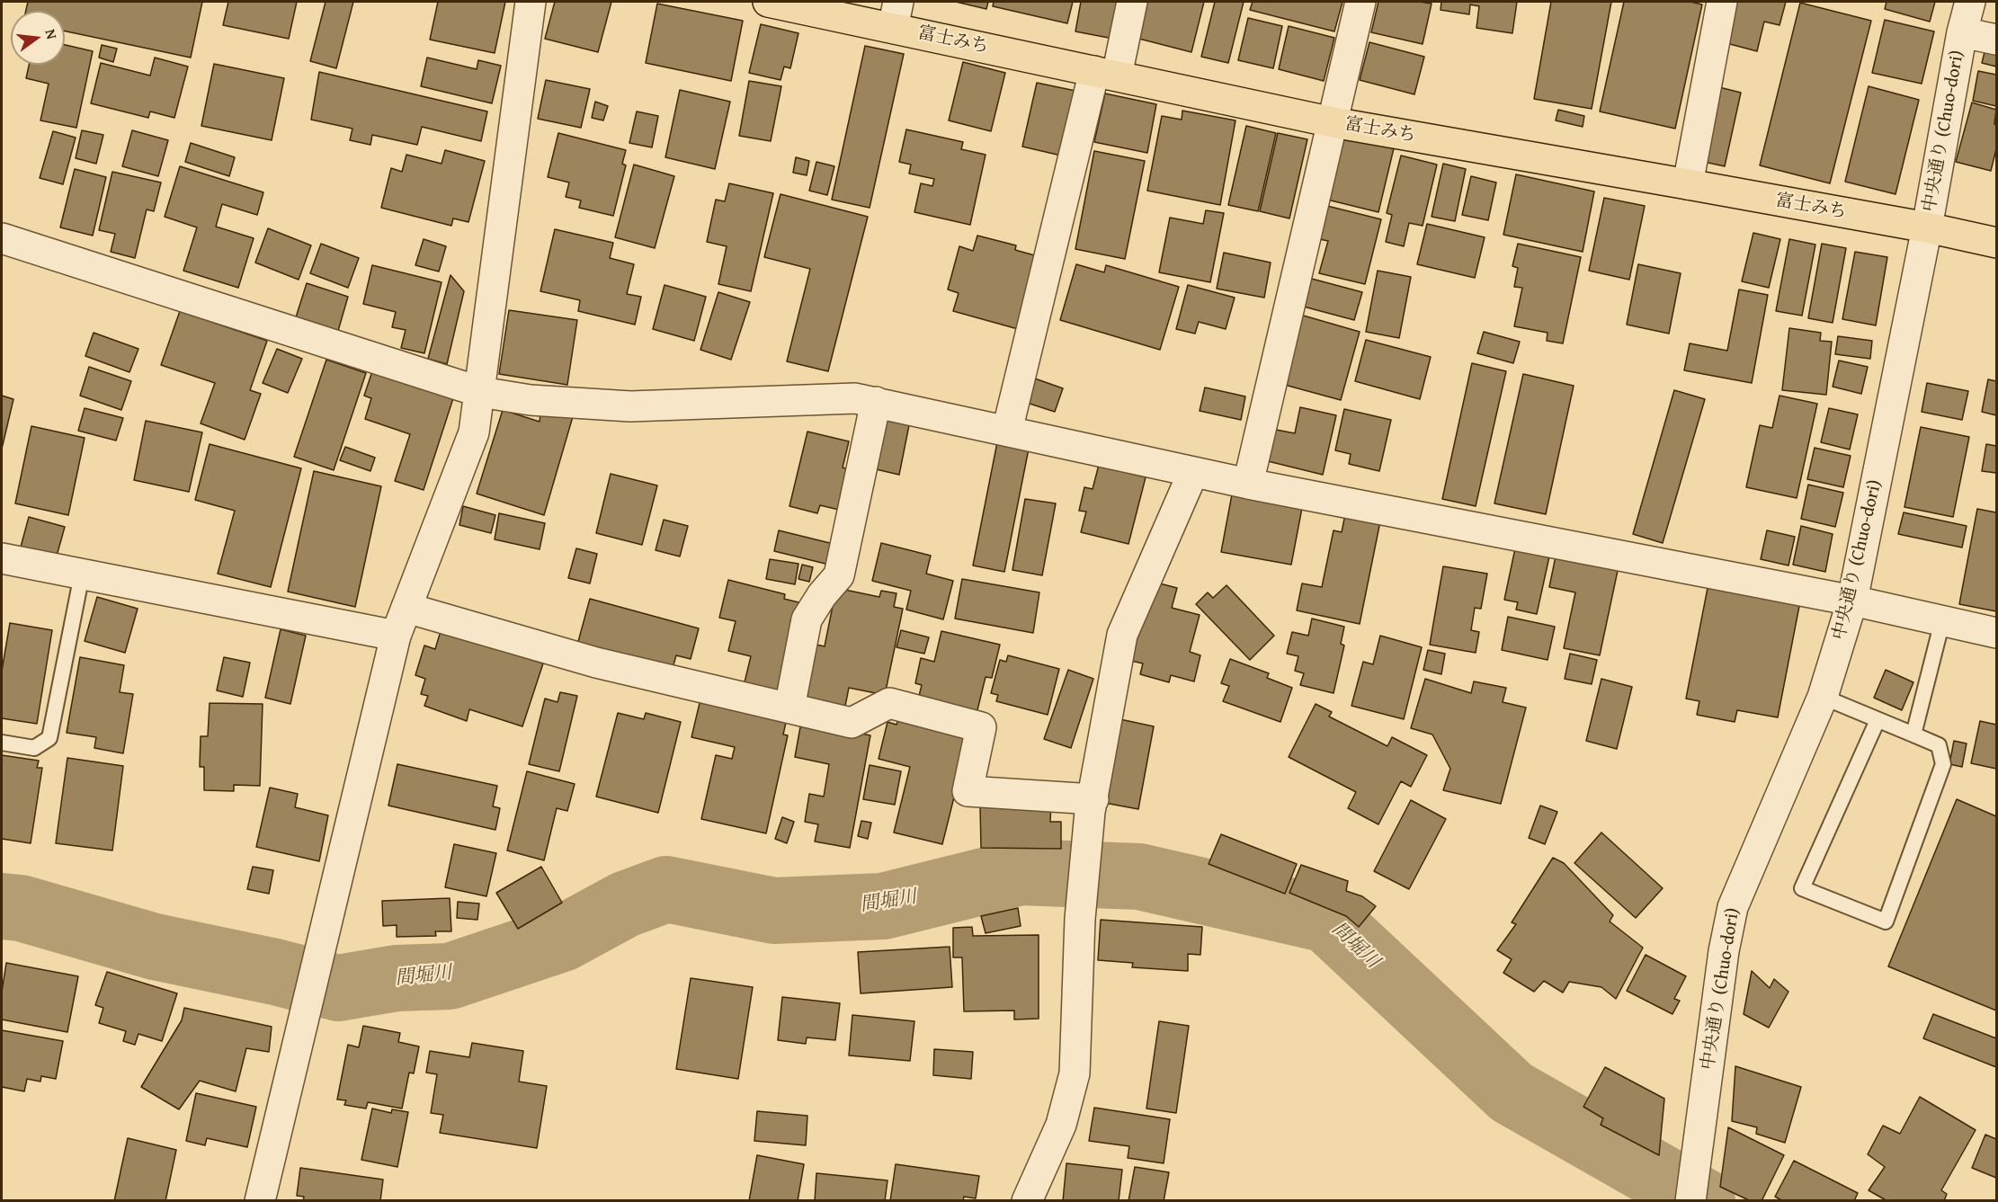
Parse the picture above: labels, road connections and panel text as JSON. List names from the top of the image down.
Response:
{
  "streets": {
    "highway": ["富士みち"],
    "street": ["中央通り (Chuo-dori)"]
  },
  "crossings": [
    ["富士みち", "中央通り (Chuo-dori)"]
  ],
  "water": ["間堀川"],
  "north": "right"
}
